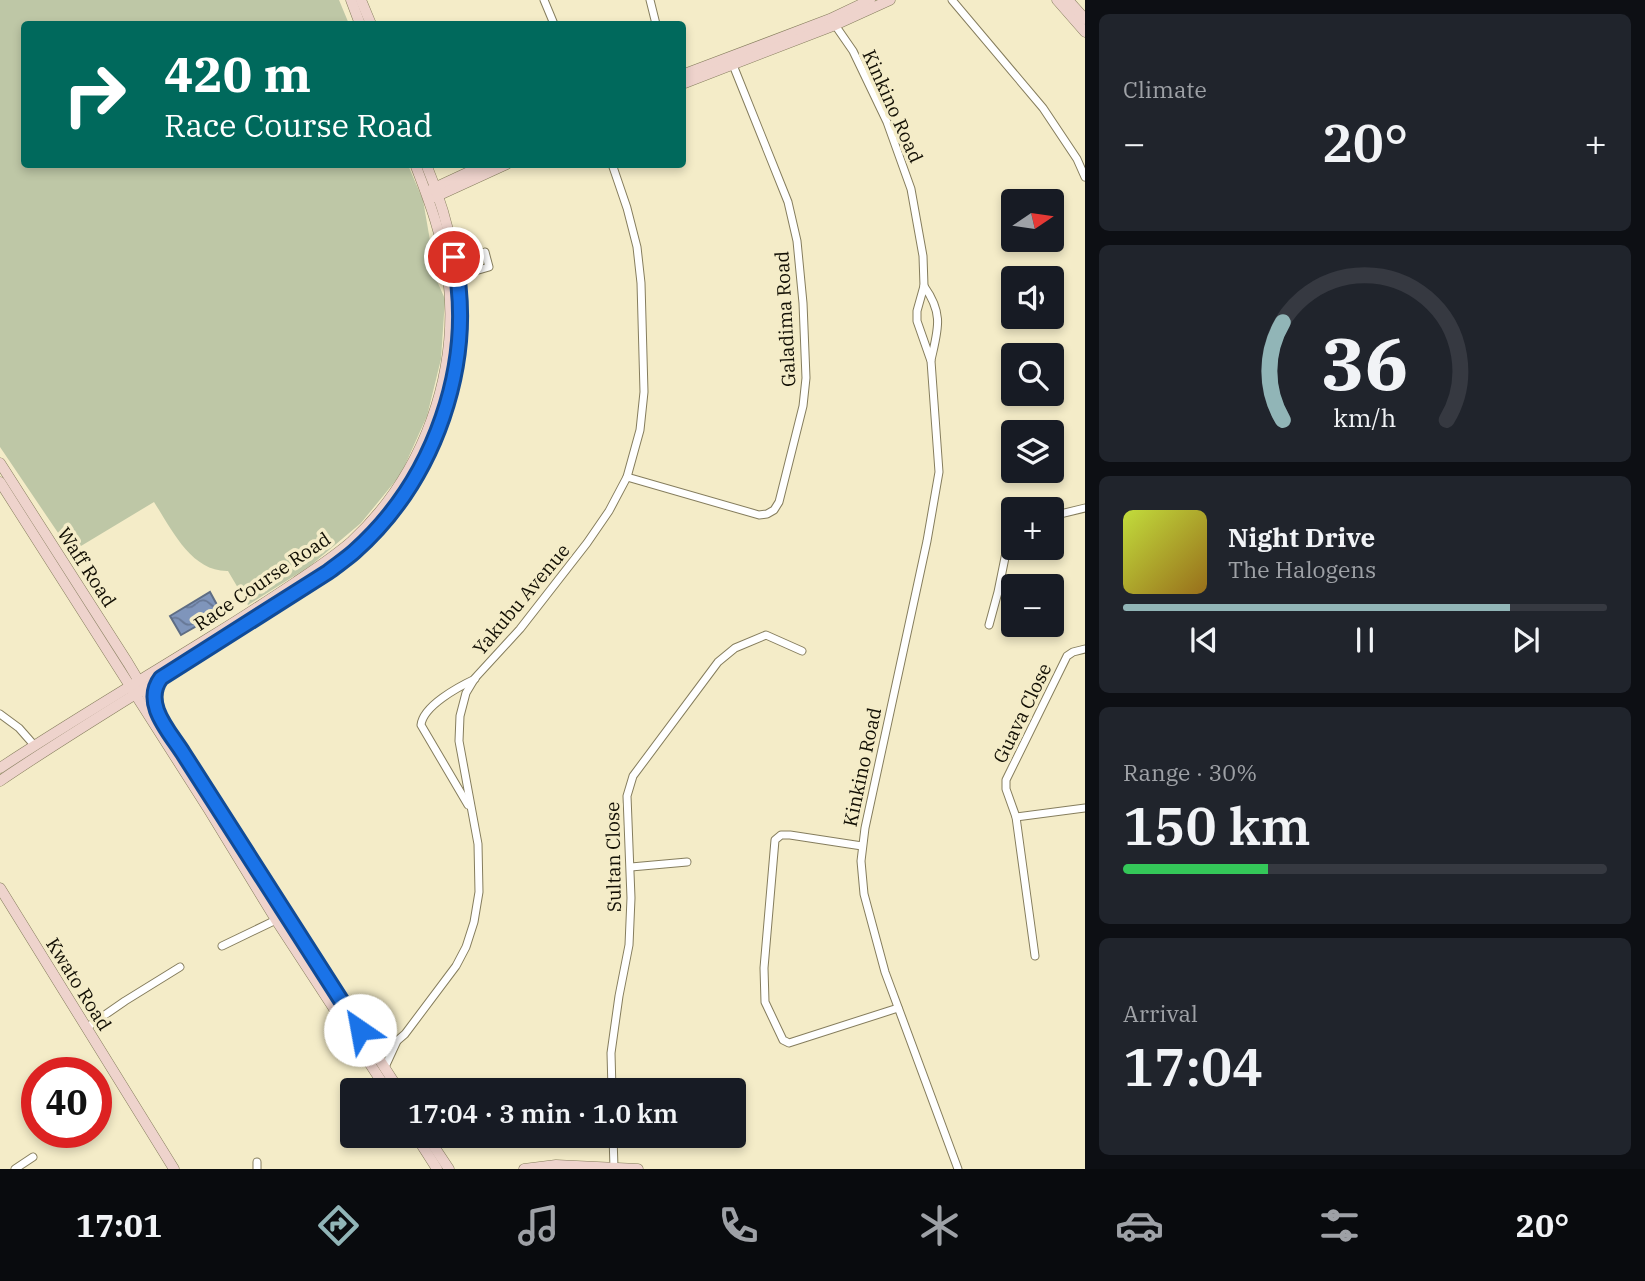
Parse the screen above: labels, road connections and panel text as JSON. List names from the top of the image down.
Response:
{
  "streets": {
    "main road": ["Waff Road", "Race Course Road", "Kwato Road"],
    "street": [
      "Kinkino Road",
      "Galadima Road",
      "Yakubu Avenue",
      "Guava Close",
      "Sultan Close"
    ]
  },
  "crossings": [
    ["Galadima Road", "Yakubu Avenue"],
    ["Waff Road", "Race Course Road"]
  ],
  "north": "right",
  "page": {
    "tile": [
      "Climate",
      ["Range · 30%", "150 km"],
      ["Arrival", "17:04"]
    ],
    "turn": ["420 m", "Race Course Road"],
    "heat": ["−", "20°", "+"],
    "map_buttons": ["+", "−"],
    "song": ["Night Drive", "The Halogens"],
    "limit": "40",
    "trip": "17:04 · 3 min · 1.0 km",
    "tabs": ["17:01", "20°"],
    "gauge": ["36", "km/h"]
  }
}
